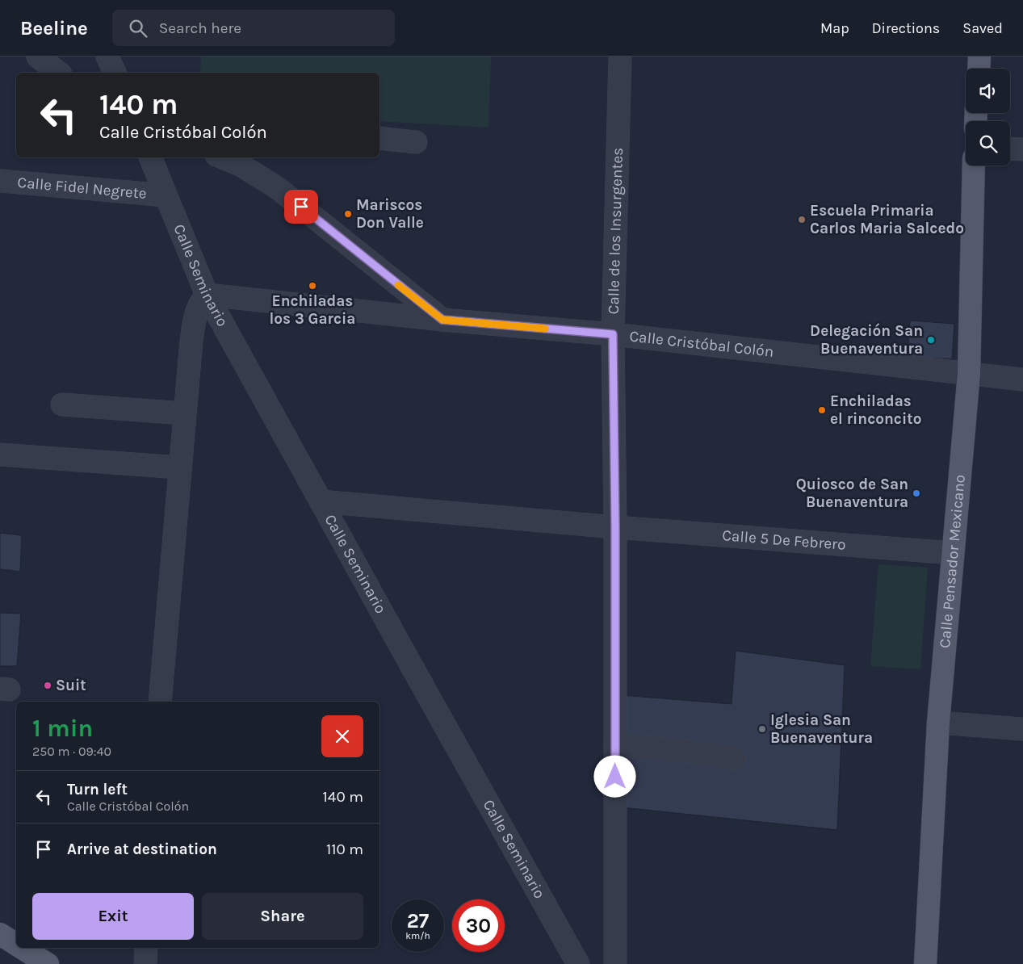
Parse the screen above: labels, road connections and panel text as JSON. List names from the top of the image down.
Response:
{
  "streets": {
    "main road": ["Calle Pensador Mexicano"],
    "street": [
      "Calle Fidel Negrete",
      "Calle de los Insurgentes",
      "Calle Seminario",
      "Calle Cristóbal Colón",
      "Calle 5 De Febrero"
    ]
  },
  "crossings": [
    ["Calle Fidel Negrete", "Calle Seminario"],
    ["Calle de los Insurgentes", "Calle Cristóbal Colón"],
    ["Calle de los Insurgentes", "Calle 5 De Febrero"],
    ["Calle Seminario", "Calle Cristóbal Colón"],
    ["Calle Seminario", "Calle 5 De Febrero"],
    ["Calle Cristóbal Colón", "Calle Pensador Mexicano"],
    ["Calle 5 De Febrero", "Calle Pensador Mexicano"]
  ],
  "places": [
    "Mariscos Don Valle",
    "Escuela Primaria Carlos Maria Salcedo",
    "Enchiladas los 3 Garcia",
    "Delegación San Buenaventura",
    "Enchiladas el rinconcito",
    "Quiosco de San Buenaventura",
    "Suit",
    "Iglesia San Buenaventura"
  ],
  "page": {
    "header": "Beeline",
    "search": "Search here",
    "nav": ["Map", "Directions", "Saved"],
    "turn": ["140 m", "Calle Cristóbal Colón"],
    "heading": ["1 min", "250 m · 09:40"],
    "list": [
      {
        "name": "Turn left",
        "note": "Calle Cristóbal Colón",
        "value": "140 m"
      },
      {
        "name": "Arrive at destination",
        "value": "110 m"
      }
    ],
    "buttons": ["Exit", "Share"],
    "speed": "27 km/h",
    "limit": "30"
  }
}
